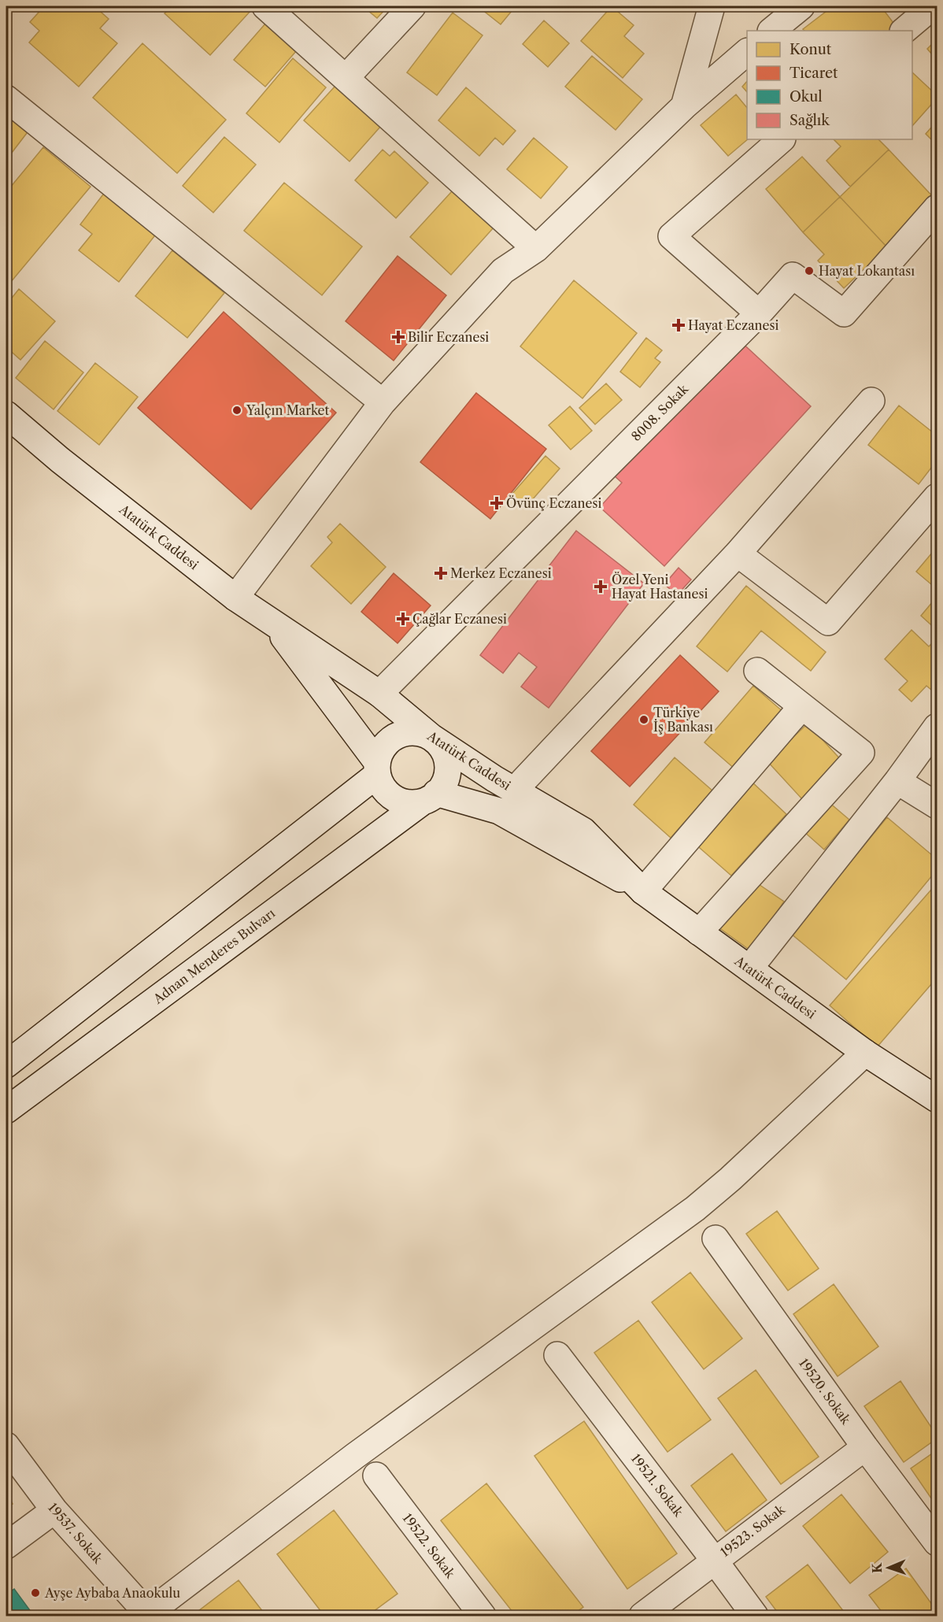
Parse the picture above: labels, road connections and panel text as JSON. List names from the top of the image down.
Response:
{
  "streets": {
    "street": [
      "8008. Sokak",
      "Atatürk Caddesi",
      "Adnan Menderes Bulvarı",
      "19520. Sokak",
      "19521. Sokak",
      "19523. Sokak",
      "19537. Sokak",
      "19522. Sokak"
    ]
  },
  "crossings": [
    ["8008. Sokak", "Atatürk Caddesi"],
    ["Atatürk Caddesi", "Adnan Menderes Bulvarı"],
    ["19520. Sokak", "19523. Sokak"],
    ["19521. Sokak", "19523. Sokak"]
  ],
  "places": {
    "other": [
      "Hayat Lokantası",
      "Yalçın Market",
      "Türkiye İş Bankası",
      "Ayşe Aybaba Anaokulu"
    ],
    "health": [
      "Hayat Eczanesi",
      "Bilir Eczanesi",
      "Övünç Eczanesi",
      "Merkez Eczanesi",
      "Özel Yeni Hayat Hastanesi",
      "Çağlar Eczanesi"
    ]
  },
  "legend": [
    "Konut",
    "Ticaret",
    "Okul",
    "Sağlık"
  ],
  "north": "left"
}
